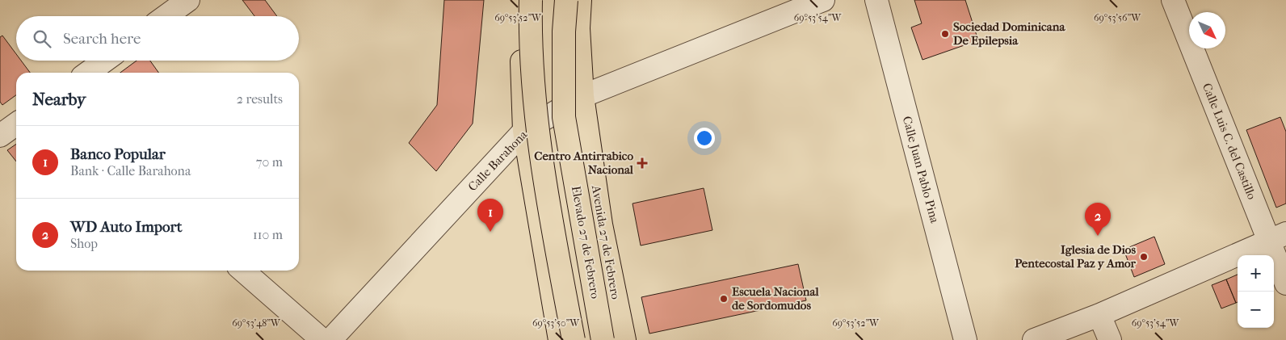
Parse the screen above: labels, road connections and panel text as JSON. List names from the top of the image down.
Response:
{
  "streets": {
    "main road": ["Elevado 27 de Febrero", "Avenida 27 de Febrero"],
    "street": ["Calle Luis C. del Castillo", "Calle Barahona", "Calle Juan Pablo Pina"]
  },
  "crossings": [
    ["Calle Barahona", "Avenida 27 de Febrero"]
  ],
  "places": {
    "other": ["Sociedad Dominicana De Epilepsia", "Iglesia de Dios Pentecostal Paz y Amor", "Escuela Nacional de Sordomudos"],
    "health": ["Centro Antirrabico Nacional"]
  },
  "north": "bottom right",
  "page": {
    "search": "Search here",
    "heading": ["Nearby", "2 results"],
    "list": [
      {
        "mark": "1",
        "name": "Banco Popular",
        "note": "Bank · Calle Barahona",
        "value": "70 m"
      },
      {
        "mark": "2",
        "name": "WD Auto Import",
        "note": "Shop",
        "value": "110 m"
      }
    ],
    "pins": ["1", "2"],
    "map_buttons": ["+", "−"]
  },
  "coordinates": [
    "69°53'52\"W",
    "69°53'54\"W",
    "69°53'56\"W",
    "69°53'48\"W",
    "69°53'50\"W"
  ]
}
